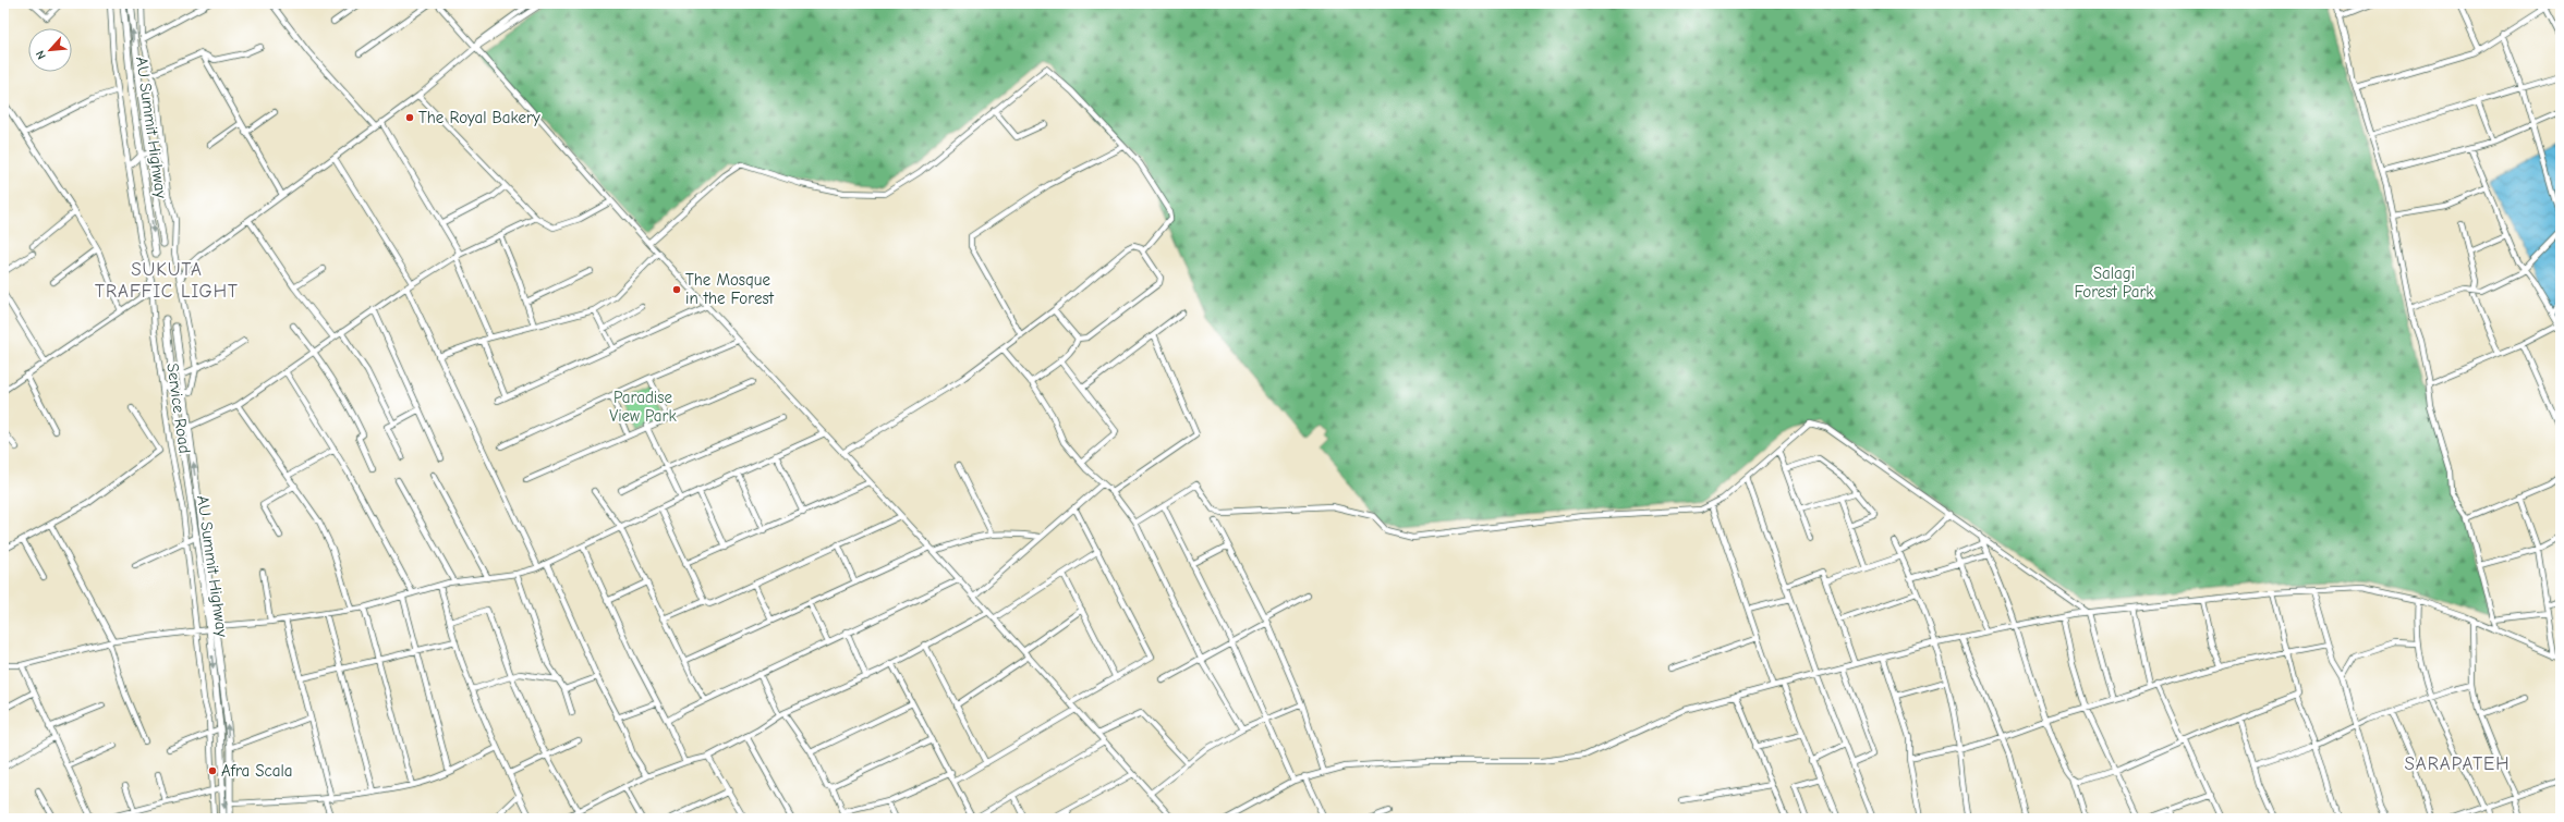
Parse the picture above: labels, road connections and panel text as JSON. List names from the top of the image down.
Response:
{
  "streets": {
    "main road": ["AU Summit Highway"],
    "street": ["Service Road"]
  },
  "districts": ["SUKUTA TRAFFIC LIGHT", "SARAPATEH"],
  "parks": ["Salagi Forest Park", "Paradise View Park"],
  "places": ["The Royal Bakery", "The Mosque in the Forest", "Afra Scala"],
  "north": "bottom left"
}
